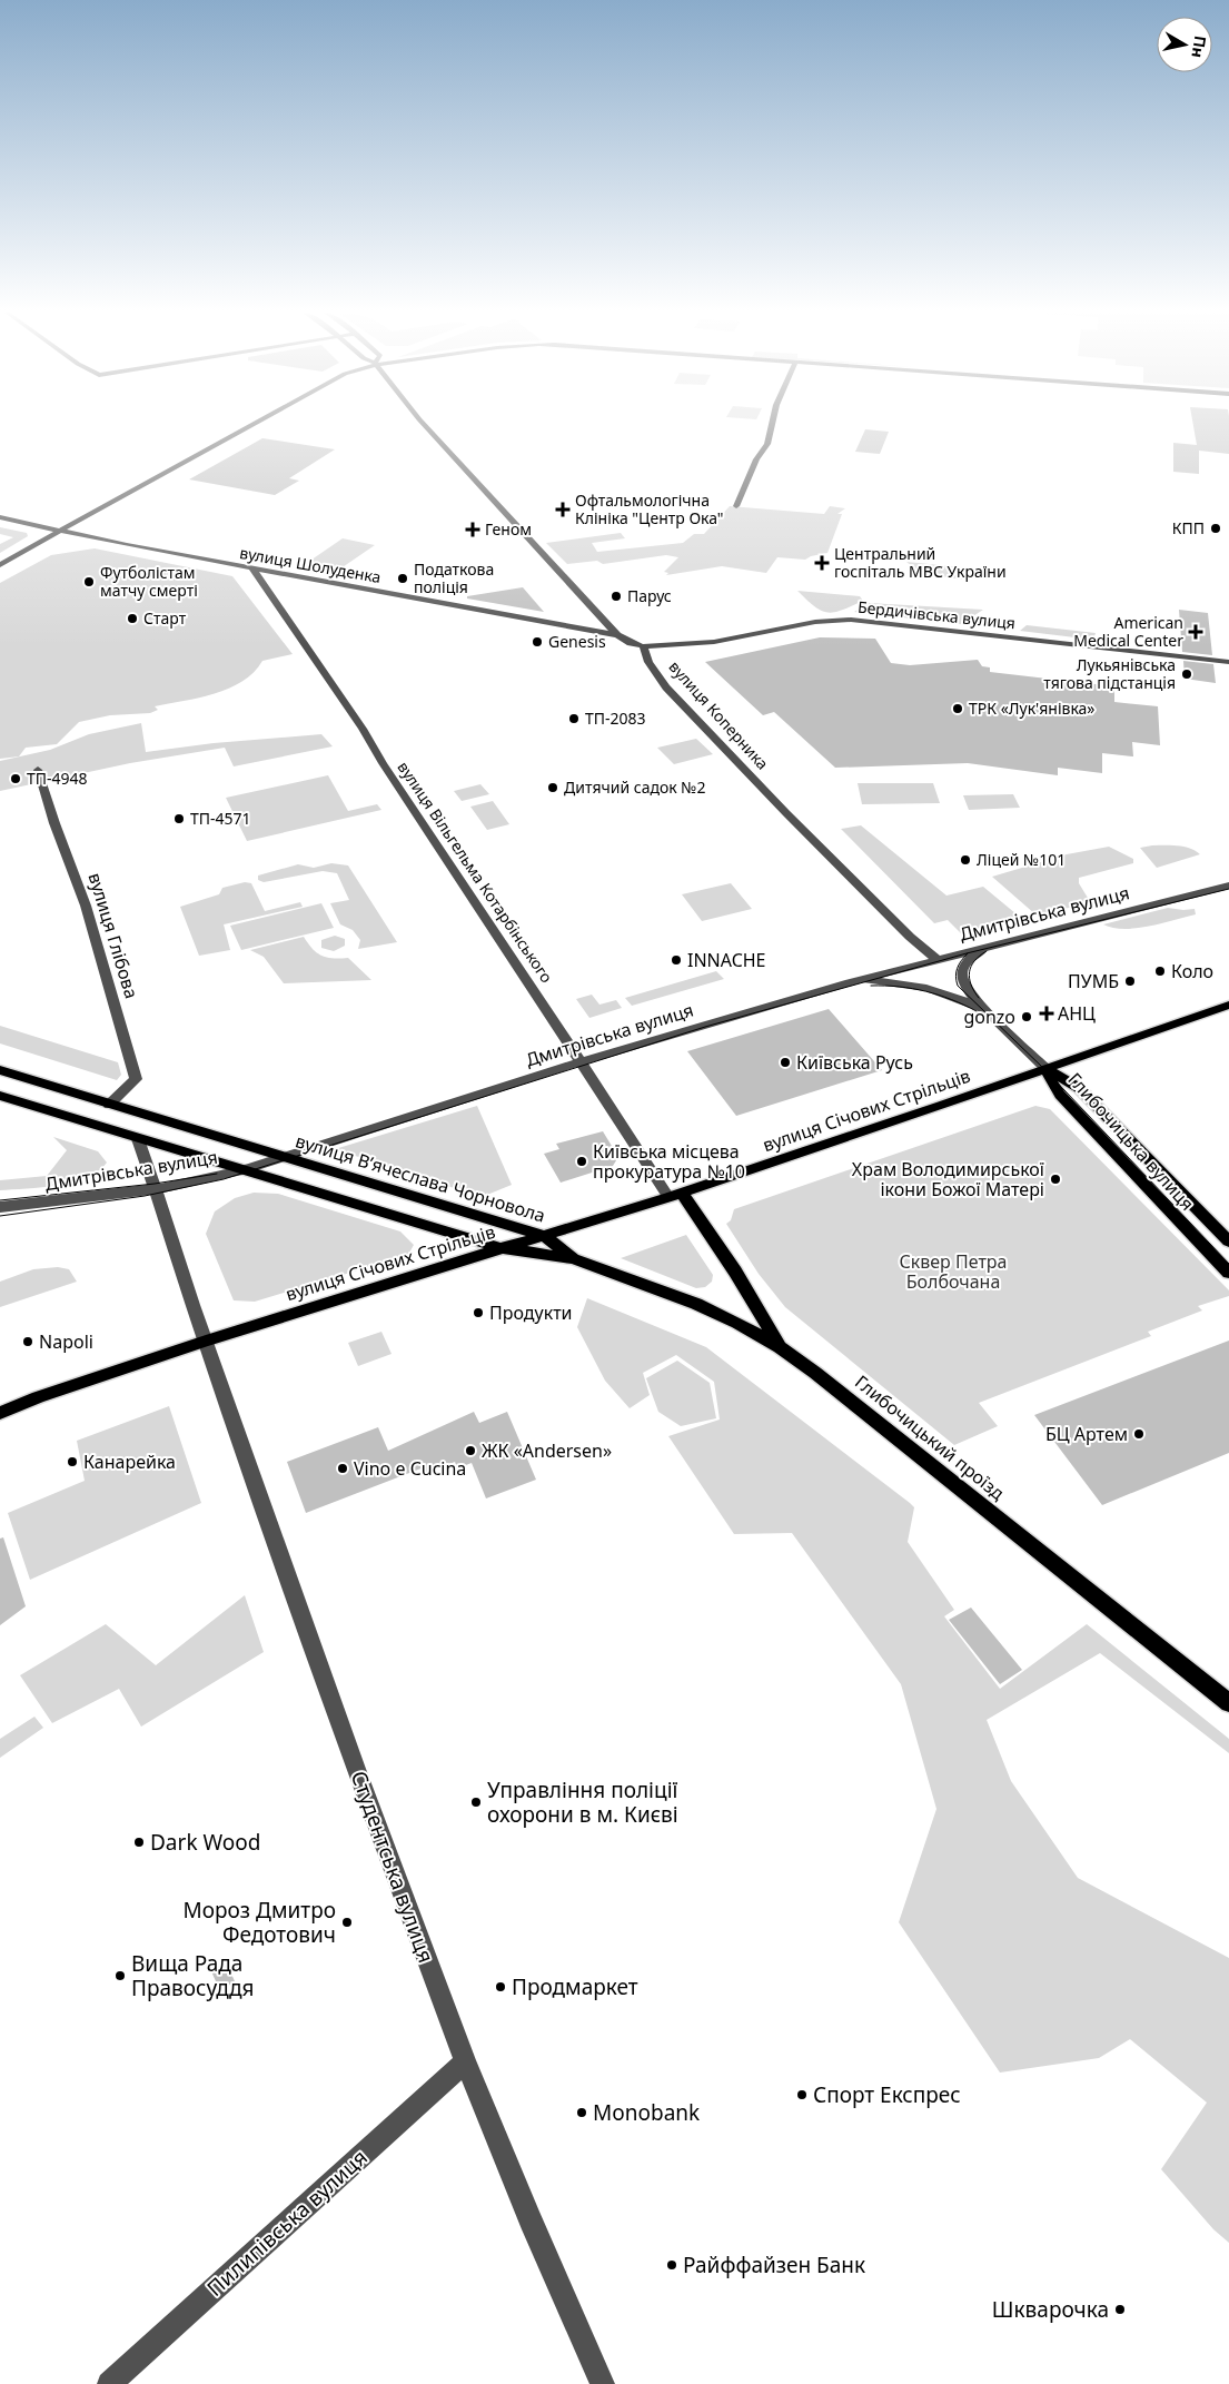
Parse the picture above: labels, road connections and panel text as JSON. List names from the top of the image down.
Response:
{
  "streets": {
    "main road": [
      "вулиця Січових Стрільців",
      "Глибочицька вулиця",
      "вулиця Вʼячеслава Чорновола",
      "Глибочицький проїзд"
    ],
    "street": [
      "вулиця Шолуденка",
      "Бердичівська вулиця",
      "вулиця Коперника",
      "вулиця Вільгельма Котарбінського",
      "Дмитрівська вулиця",
      "вулиця Глібова",
      "Студентська вулиця",
      "Пилипівська вулиця"
    ]
  },
  "crossings": [
    ["вулиця Шолуденка", "вулиця Вільгельма Котарбінського"],
    ["Бердичівська вулиця", "вулиця Коперника"],
    ["вулиця Коперника", "Дмитрівська вулиця"],
    ["вулиця Вільгельма Котарбінського", "Дмитрівська вулиця"],
    ["вулиця Вільгельма Котарбінського", "вулиця Січових Стрільців"],
    ["Дмитрівська вулиця", "вулиця Вʼячеслава Чорновола"],
    ["вулиця Глібова", "вулиця Вʼячеслава Чорновола"],
    ["вулиця Січових Стрільців", "Глибочицька вулиця"],
    ["вулиця Січових Стрільців", "вулиця Вʼячеслава Чорновола"],
    ["вулиця Січових Стрільців", "Студентська вулиця"],
    ["вулиця Вʼячеслава Чорновола", "Глибочицький проїзд"],
    ["Студентська вулиця", "Пилипівська вулиця"]
  ],
  "parks": ["Сквер Петра Болбочана"],
  "places": {
    "health": [
      "Офтальмологічна Клініка \"Центр Ока\"",
      "Геном",
      "Центральний госпіталь МВС України",
      "American Medical Center",
      "АНЦ"
    ],
    "other": [
      "КПП",
      "Податкова поліція",
      "Футболістам матчу смерті",
      "Парус",
      "Старт",
      "Genesis",
      "Лукьянiвська тягова пiдстанцiя",
      "ТРК «Лук'янівка»",
      "ТП-2083",
      "ТП-4948",
      "Дитячий садок №2",
      "ТП-4571",
      "Ліцей №101",
      "INNACHE",
      "Коло",
      "ПУМБ",
      "gonzo",
      "Київська Русь",
      "Київська місцева прокуратура №10",
      "Храм Володимирської ікони Божої Матері",
      "Продукти",
      "Napoli",
      "БЦ Артем",
      "ЖК «Andersen»",
      "Канарейка",
      "Vino e Cucina",
      "Управління поліції охорони в м. Києві",
      "Dark Wood",
      "Мороз Дмитро Федотович",
      "Вища Рада Правосуддя",
      "Продмаркет",
      "Спорт Експрес",
      "Monobank",
      "Райффайзен Банк",
      "Шкварочка"
    ]
  },
  "north": "right"
}
